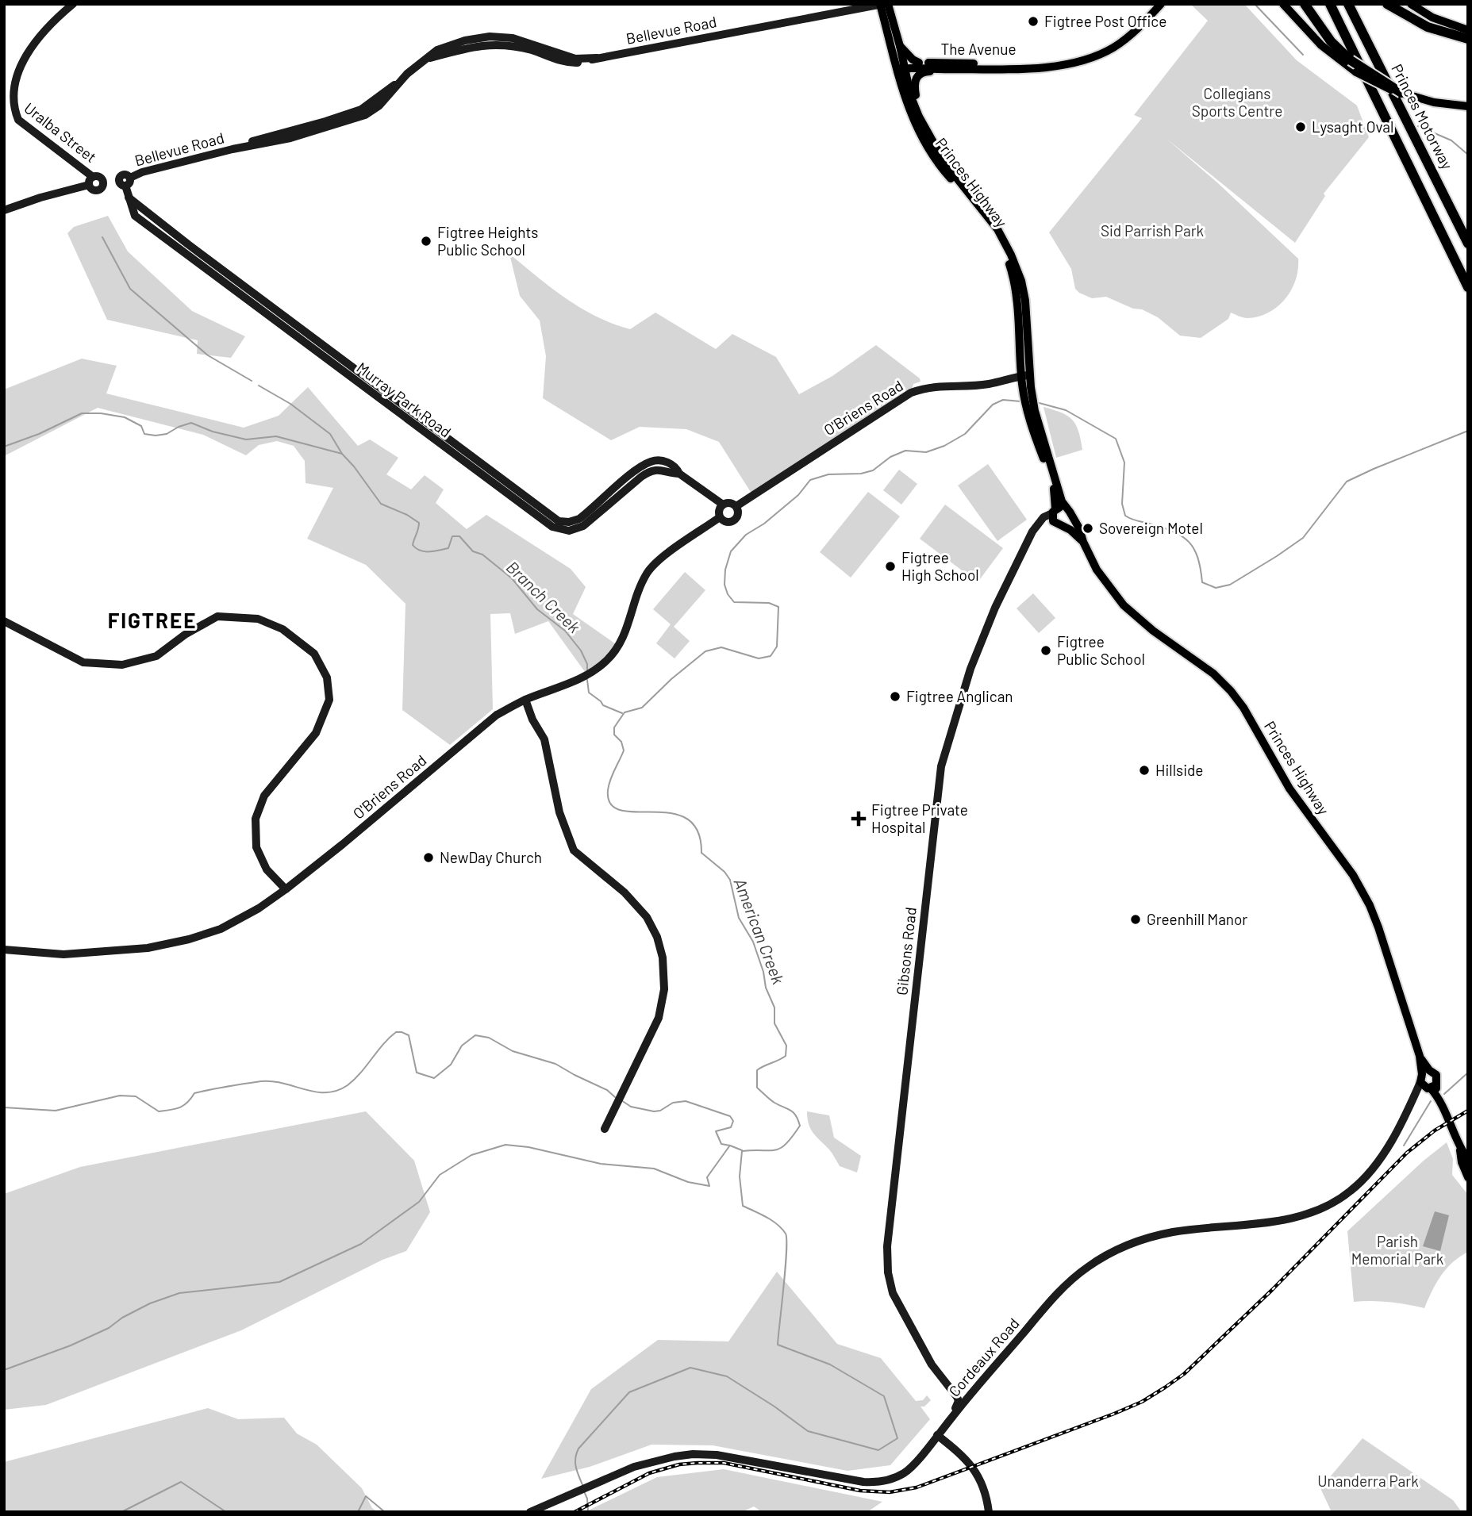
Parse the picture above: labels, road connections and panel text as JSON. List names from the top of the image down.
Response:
{
  "streets": {
    "highway": ["Princes Motorway"],
    "main road": ["The Avenue", "Princes Highway"],
    "street": [
      "Bellevue Road",
      "Uralba Street",
      "Murray Park Road",
      "O'Briens Road",
      "Gibsons Road",
      "Cordeaux Road"
    ]
  },
  "crossings": [
    ["Bellevue Road", "Uralba Street"],
    ["Bellevue Road", "Princes Highway"],
    ["Bellevue Road", "Murray Park Road"],
    ["The Avenue", "Princes Highway"],
    ["Princes Highway", "O'Briens Road"],
    ["Princes Highway", "Gibsons Road"],
    ["Princes Highway", "Cordeaux Road"],
    ["Gibsons Road", "Cordeaux Road"]
  ],
  "districts": ["FIGTREE"],
  "water": ["Branch Creek", "American Creek"],
  "parks": [
    "Collegians Sports Centre",
    "Sid Parrish Park",
    "Parish Memorial Park",
    "Unanderra Park"
  ],
  "places": {
    "other": [
      "Figtree Post Office",
      "Lysaght Oval",
      "Figtree Heights Public School",
      "Sovereign Motel",
      "Figtree High School",
      "Figtree Public School",
      "Figtree Anglican",
      "Hillside",
      "NewDay Church",
      "Greenhill Manor"
    ],
    "health": ["Figtree Private Hospital"]
  }
}
